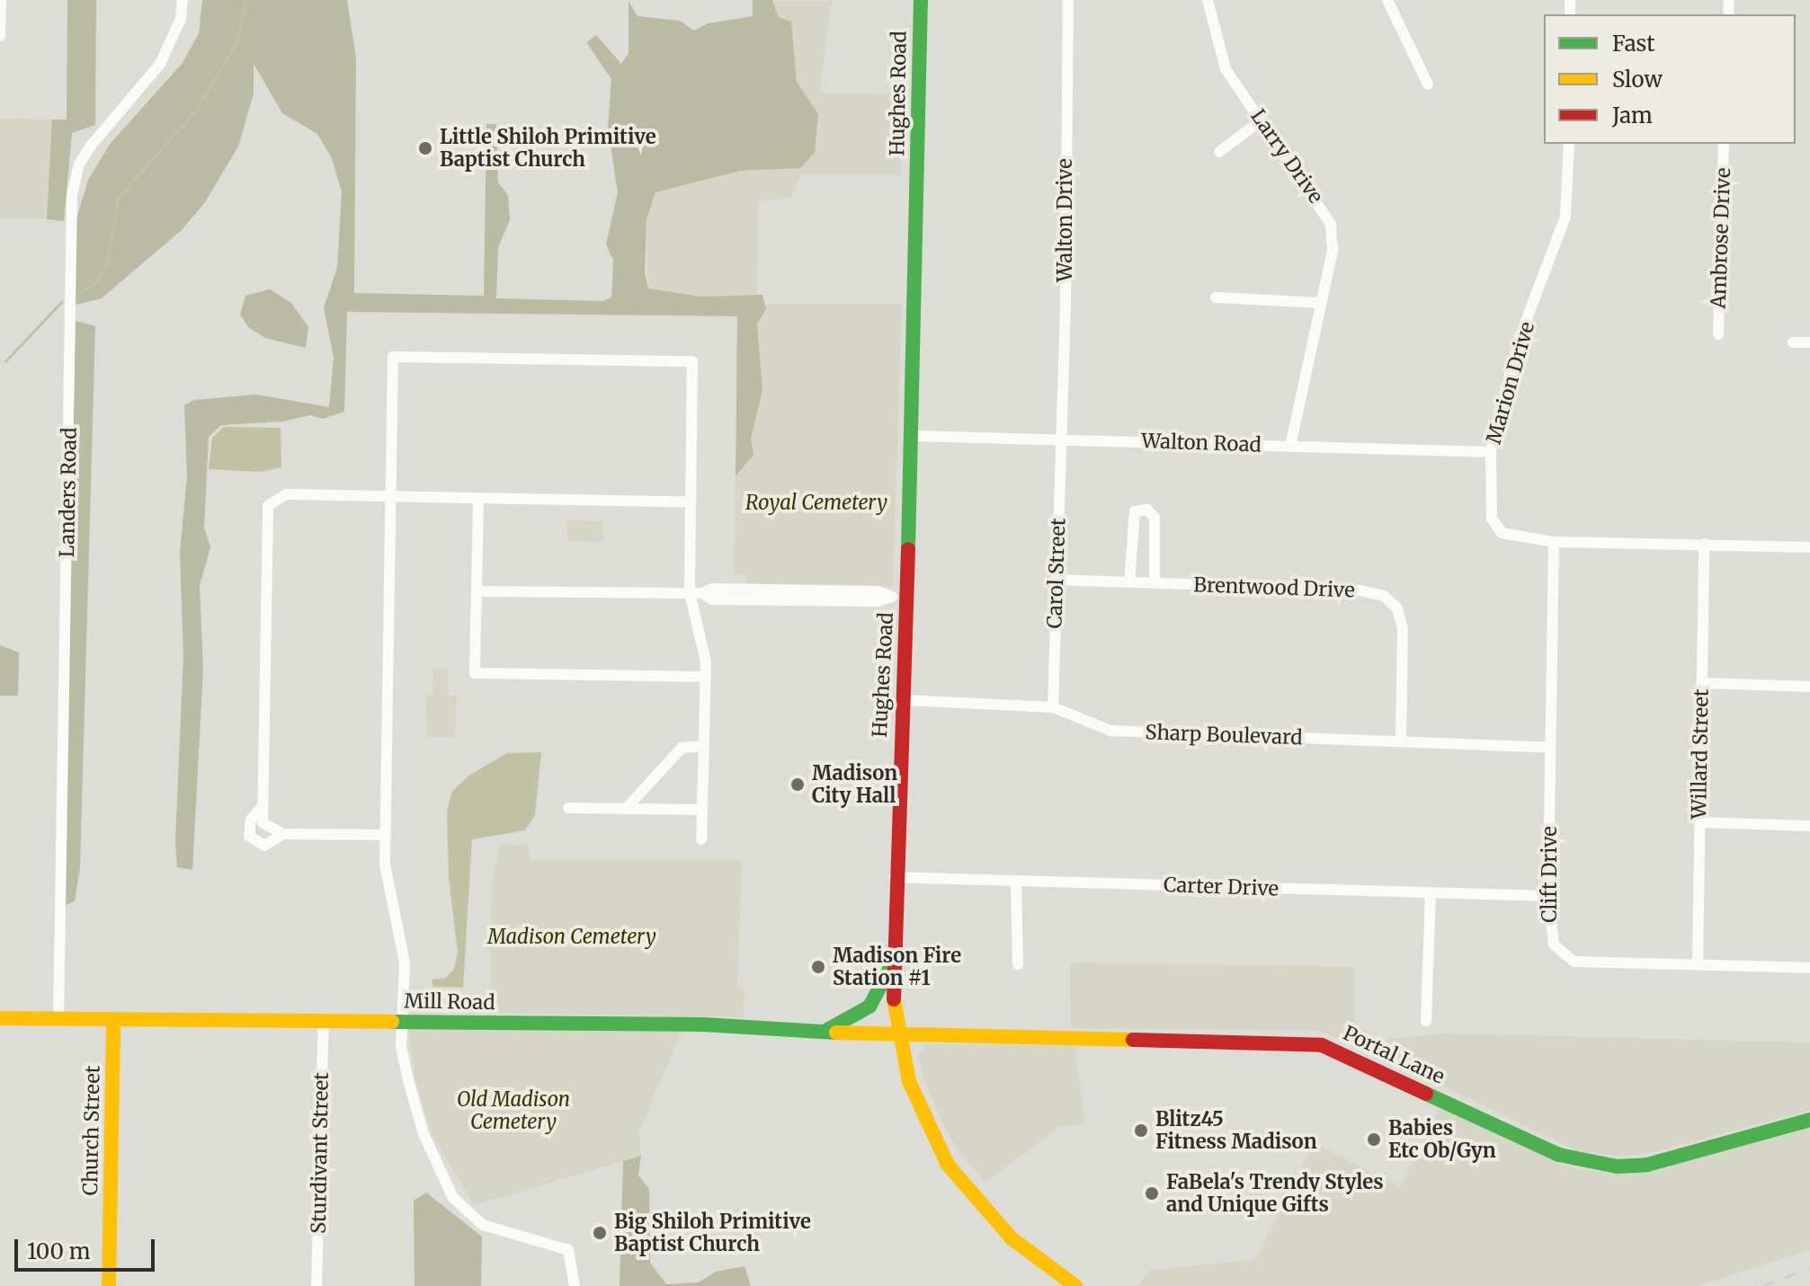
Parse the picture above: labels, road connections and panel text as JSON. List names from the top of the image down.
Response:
{
  "streets": {
    "street": [
      "Hughes Road",
      "Larry Drive",
      "Walton Drive",
      "Ambrose Drive",
      "Marion Drive",
      "Walton Road",
      "Landers Road",
      "Carol Street",
      "Brentwood Drive",
      "Sharp Boulevard",
      "Willard Street",
      "Clift Drive",
      "Carter Drive",
      "Mill Road",
      "Portal Lane",
      "Church Street",
      "Sturdivant Street"
    ]
  },
  "crossings": [
    ["Hughes Road", "Walton Road"],
    ["Hughes Road", "Sharp Boulevard"],
    ["Hughes Road", "Carter Drive"],
    ["Hughes Road", "Mill Road"],
    ["Hughes Road", "Portal Lane"],
    ["Larry Drive", "Walton Road"],
    ["Walton Drive", "Walton Road"],
    ["Walton Drive", "Carol Street"],
    ["Marion Drive", "Walton Road"],
    ["Marion Drive", "Willard Street"],
    ["Marion Drive", "Clift Drive"],
    ["Walton Road", "Carol Street"],
    ["Landers Road", "Mill Road"],
    ["Carol Street", "Brentwood Drive"],
    ["Carol Street", "Sharp Boulevard"],
    ["Brentwood Drive", "Sharp Boulevard"],
    ["Sharp Boulevard", "Clift Drive"],
    ["Willard Street", "Clift Drive"],
    ["Clift Drive", "Carter Drive"],
    ["Mill Road", "Portal Lane"],
    ["Mill Road", "Church Street"],
    ["Mill Road", "Sturdivant Street"]
  ],
  "parks": ["Royal Cemetery", "Madison Cemetery", "Old Madison Cemetery"],
  "places": [
    "Little Shiloh Primitive Baptist Church",
    "Madison City Hall",
    "Madison Fire Station #1",
    "Blitz45 Fitness Madison",
    "Babies Etc Ob/Gyn",
    "FaBela's Trendy Styles and Unique Gifts",
    "Big Shiloh Primitive Baptist Church"
  ],
  "legend": ["Fast", "Slow", "Jam"],
  "scale_bar": "100 m"
}
